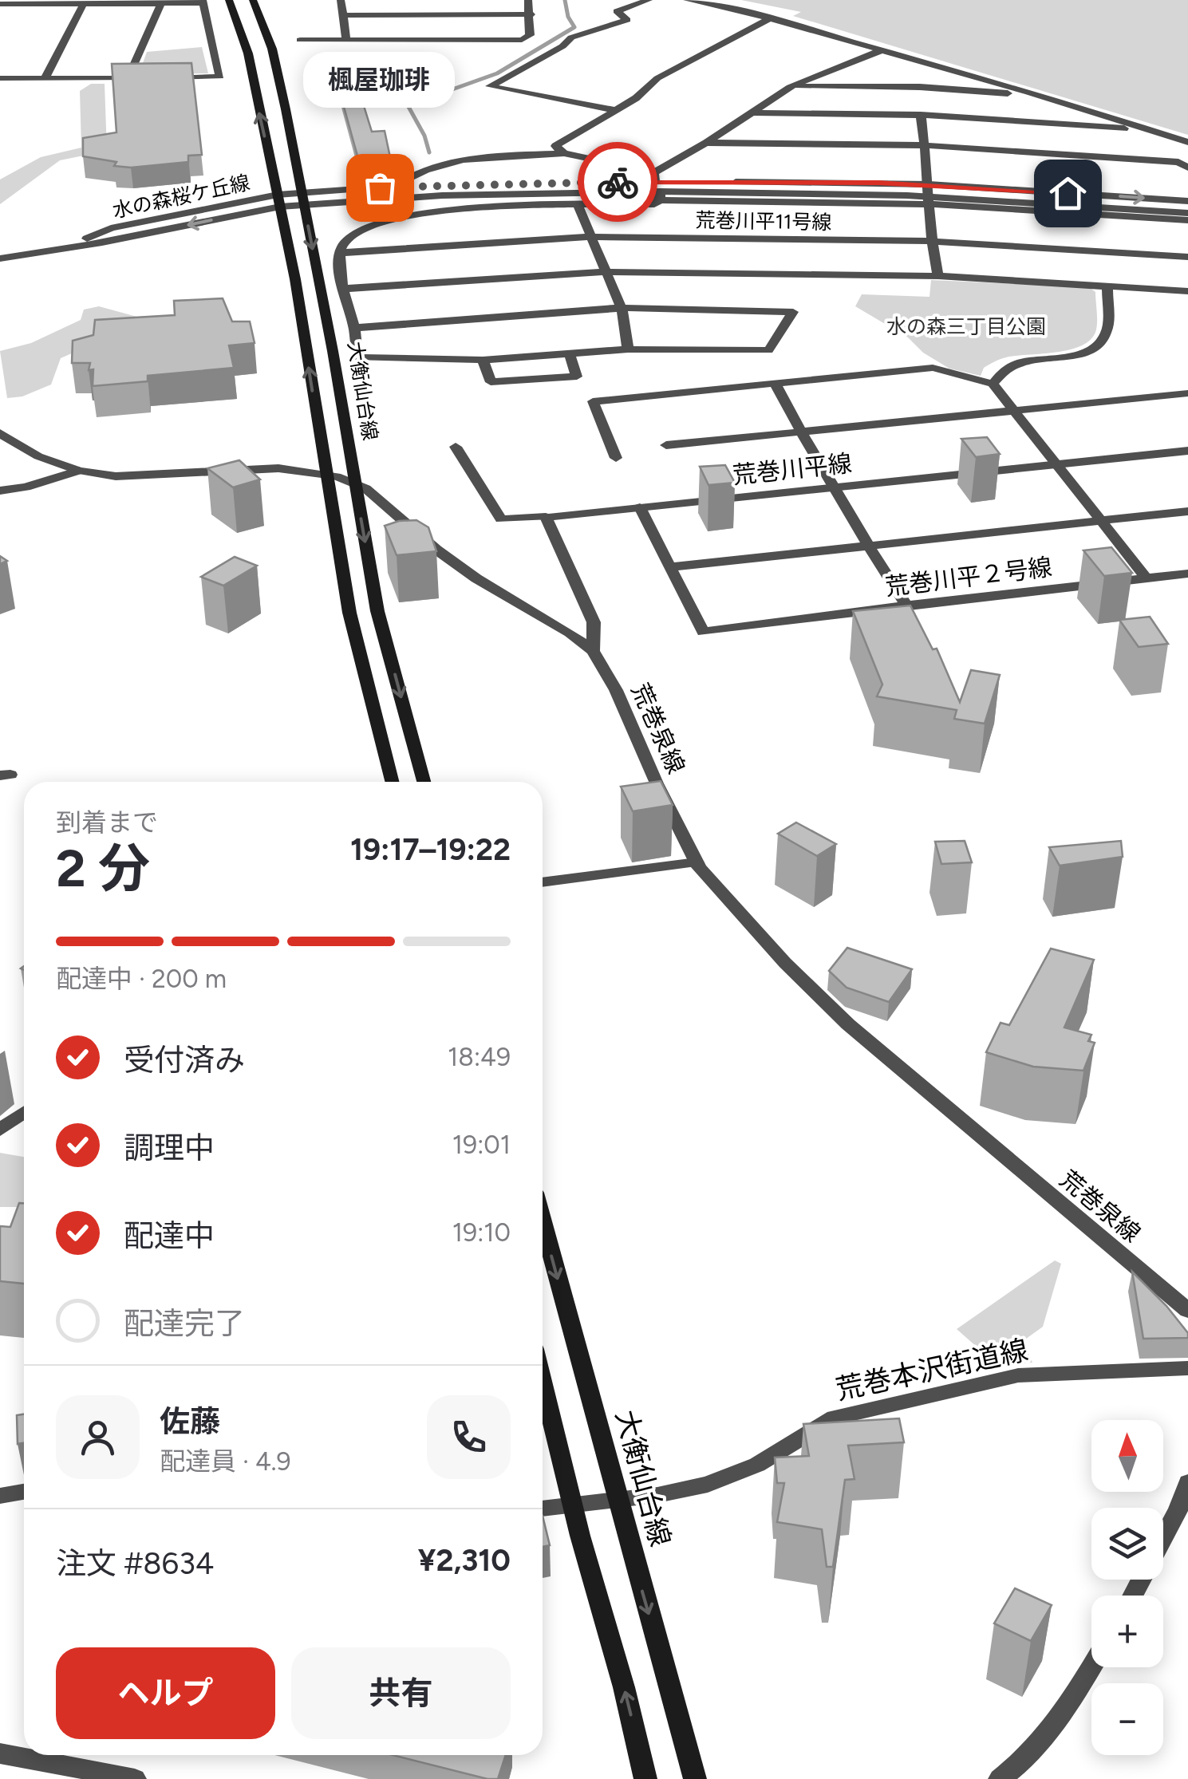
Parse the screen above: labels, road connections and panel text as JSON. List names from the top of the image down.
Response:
{
  "streets": {
    "main road": ["大衡仙台線"],
    "street": [
      "水の森桜ケ丘線",
      "荒巻川平11号線",
      "荒巻川平線",
      "荒巻川平２号線",
      "荒巻泉線",
      "荒巻本沢街道線"
    ]
  },
  "crossings": [
    ["水の森桜ケ丘線", "大衡仙台線"],
    ["荒巻川平線", "荒巻川平２号線"]
  ],
  "parks": ["水の森三丁目公園"],
  "places": ["楓屋珈琲"],
  "north": "top",
  "page": {
    "bubble": "楓屋珈琲",
    "heading": ["2 分", "到着まで", "19:17–19:22"],
    "panel": [
      "佐藤",
      "配達員 · 4.9",
      "注文 #8634",
      "¥2,310"
    ],
    "bar": "配達中 · 200 m",
    "list": [
      ["受付済み", "18:49"],
      ["調理中", "19:01"],
      ["配達中", "19:10"],
      "配達完了"
    ],
    "map_buttons": ["+", "−"],
    "buttons": ["ヘルプ", "共有"]
  }
}
